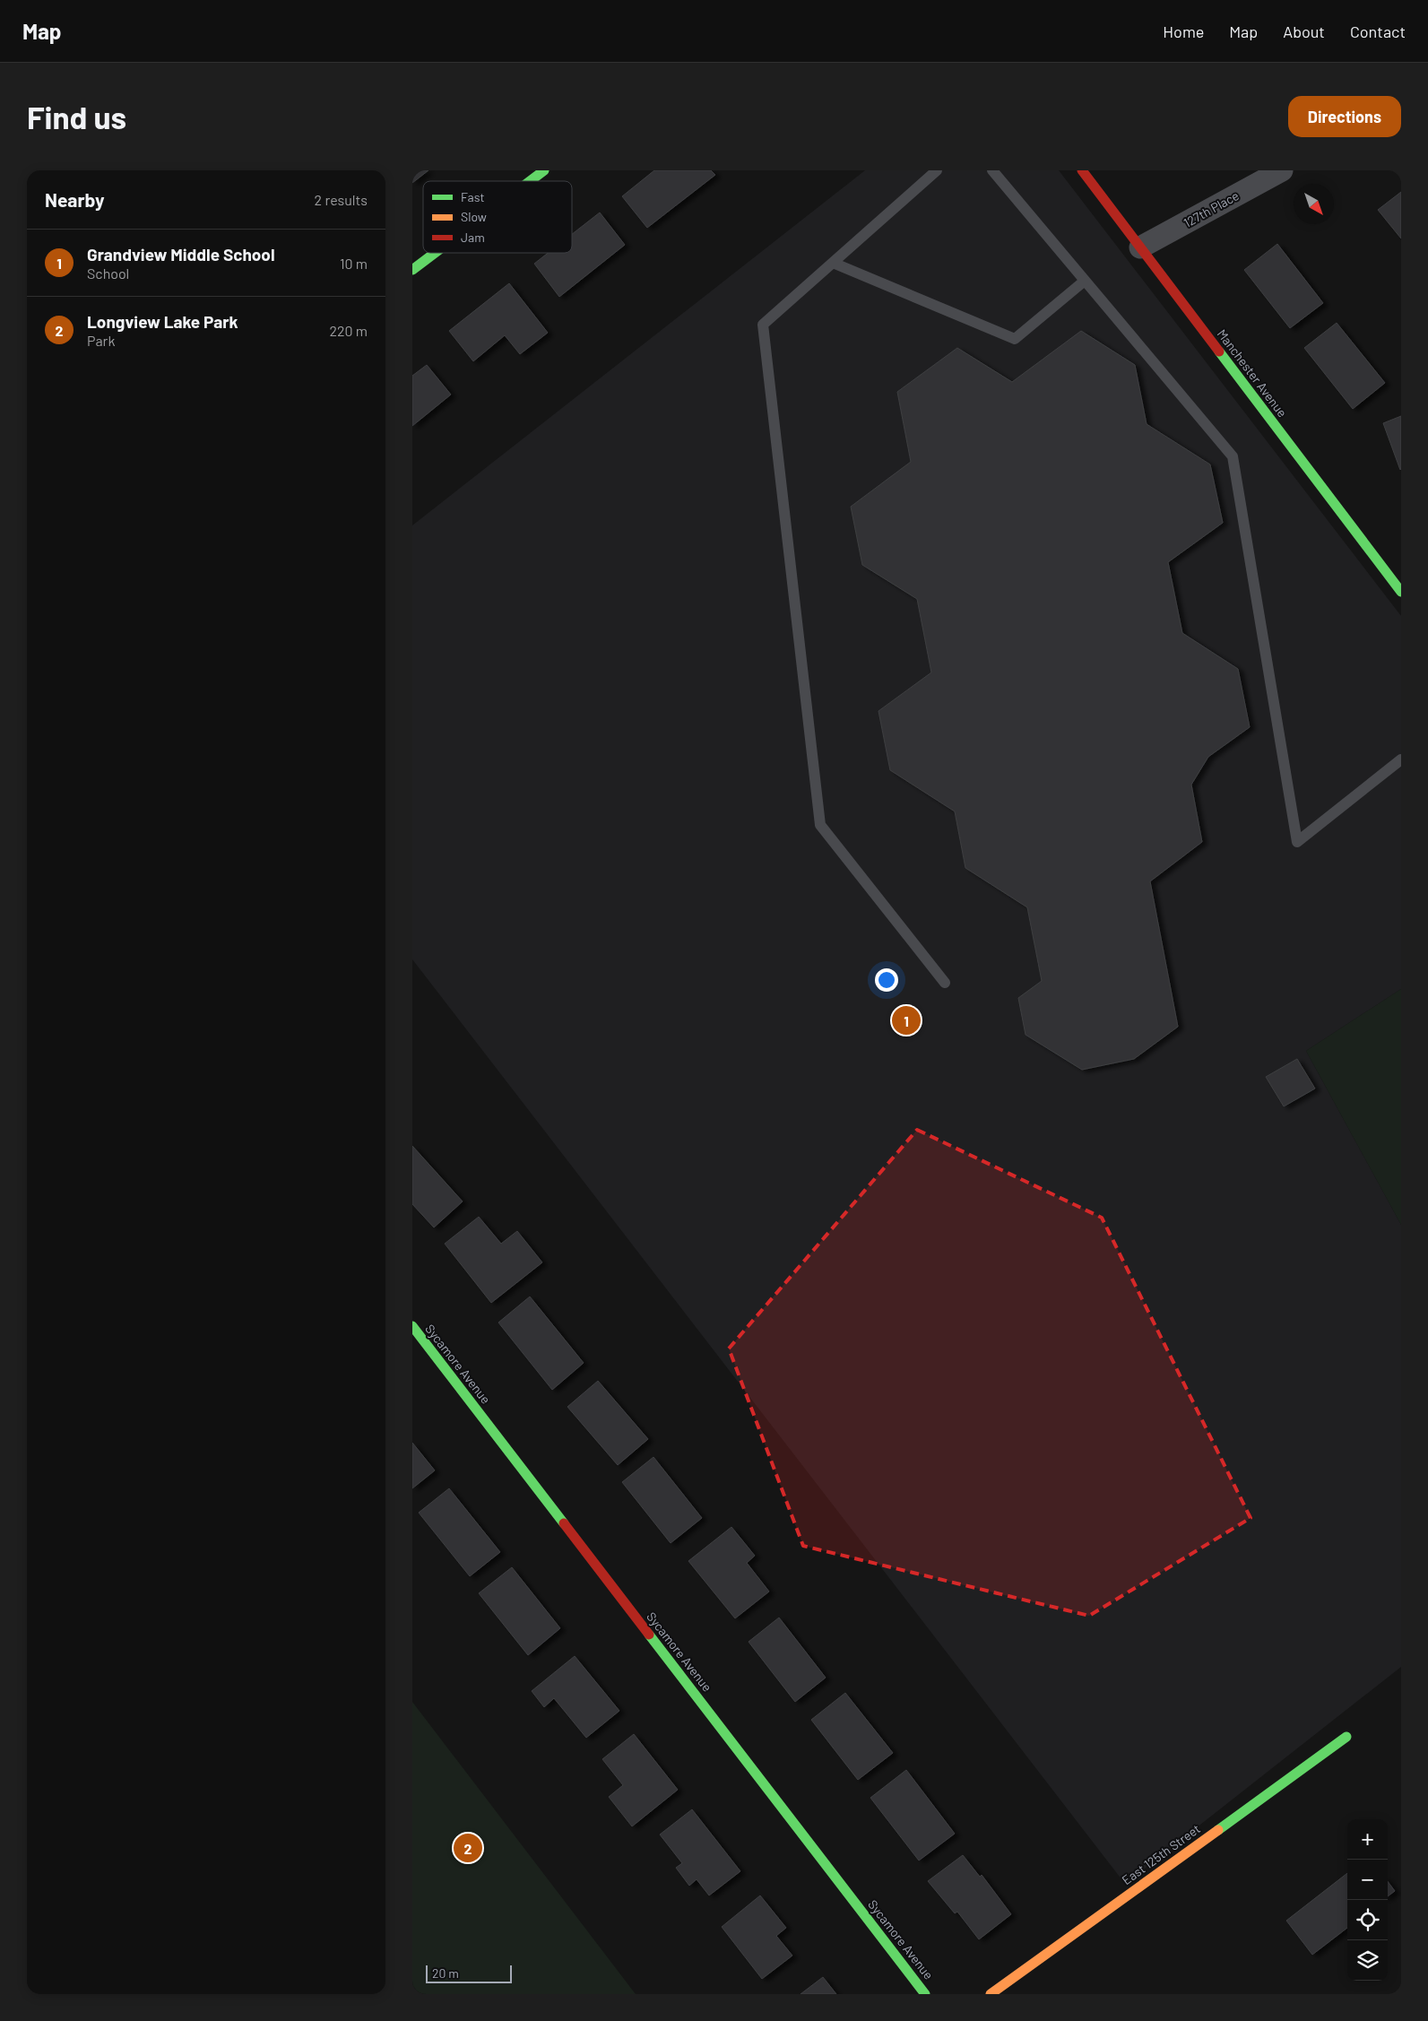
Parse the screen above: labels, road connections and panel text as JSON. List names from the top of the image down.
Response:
{
  "streets": {
    "street": [
      "127th Place",
      "Manchester Avenue",
      "Sycamore Avenue",
      "East 125th Street"
    ]
  },
  "crossings": [
    ["127th Place", "Manchester Avenue"]
  ],
  "legend": ["Fast", "Slow", "Jam"],
  "scale_bar": "20 m",
  "north": "bottom right",
  "page": {
    "header": "Map",
    "nav": [
      "Home",
      "Map",
      "About",
      "Contact"
    ],
    "buttons": "Directions",
    "title": "Find us",
    "heading": ["Nearby", "2 results"],
    "list": [
      {
        "mark": "1",
        "name": "Grandview Middle School",
        "note": "School",
        "value": "10 m"
      },
      {
        "mark": "2",
        "name": "Longview Lake Park",
        "note": "Park",
        "value": "220 m"
      }
    ],
    "pins": ["1", "2"],
    "map_buttons": ["+", "−"],
    "scale": "20 m"
  }
}
